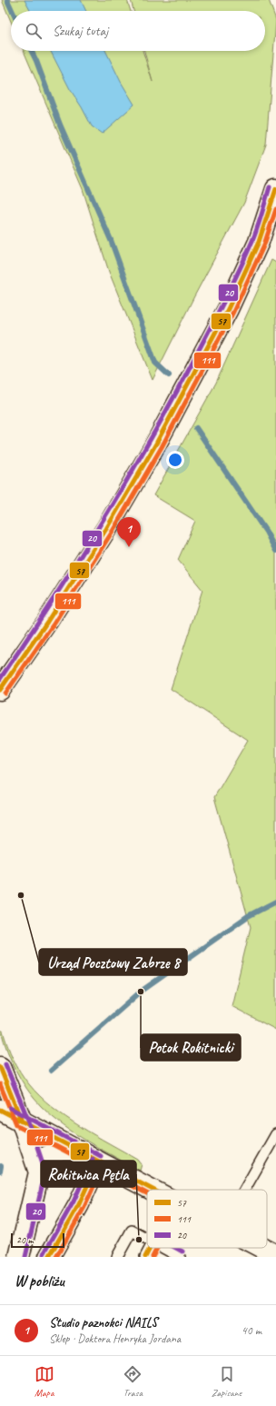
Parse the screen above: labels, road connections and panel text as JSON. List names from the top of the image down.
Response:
{
  "places": ["Urząd Pocztowy Zabrze 8", "Potok Rokitnicki", "Rokitnica Pętla"],
  "lines": ["transit line 20", "transit line 57", "transit line 111"],
  "legend": ["57", "111", "20"],
  "scale_bar": "20 m",
  "page": {
    "search": "Szukaj tutaj",
    "pins": "1",
    "scale": "20 m",
    "heading": "W pobliżu",
    "list": [
      {
        "mark": "1",
        "name": "Studio paznokci NAILS",
        "note": "Sklep · Doktora Henryka Jordana",
        "value": "40 m"
      }
    ],
    "nav": ["Mapa", "Trasa", "Zapisane"]
  }
}
